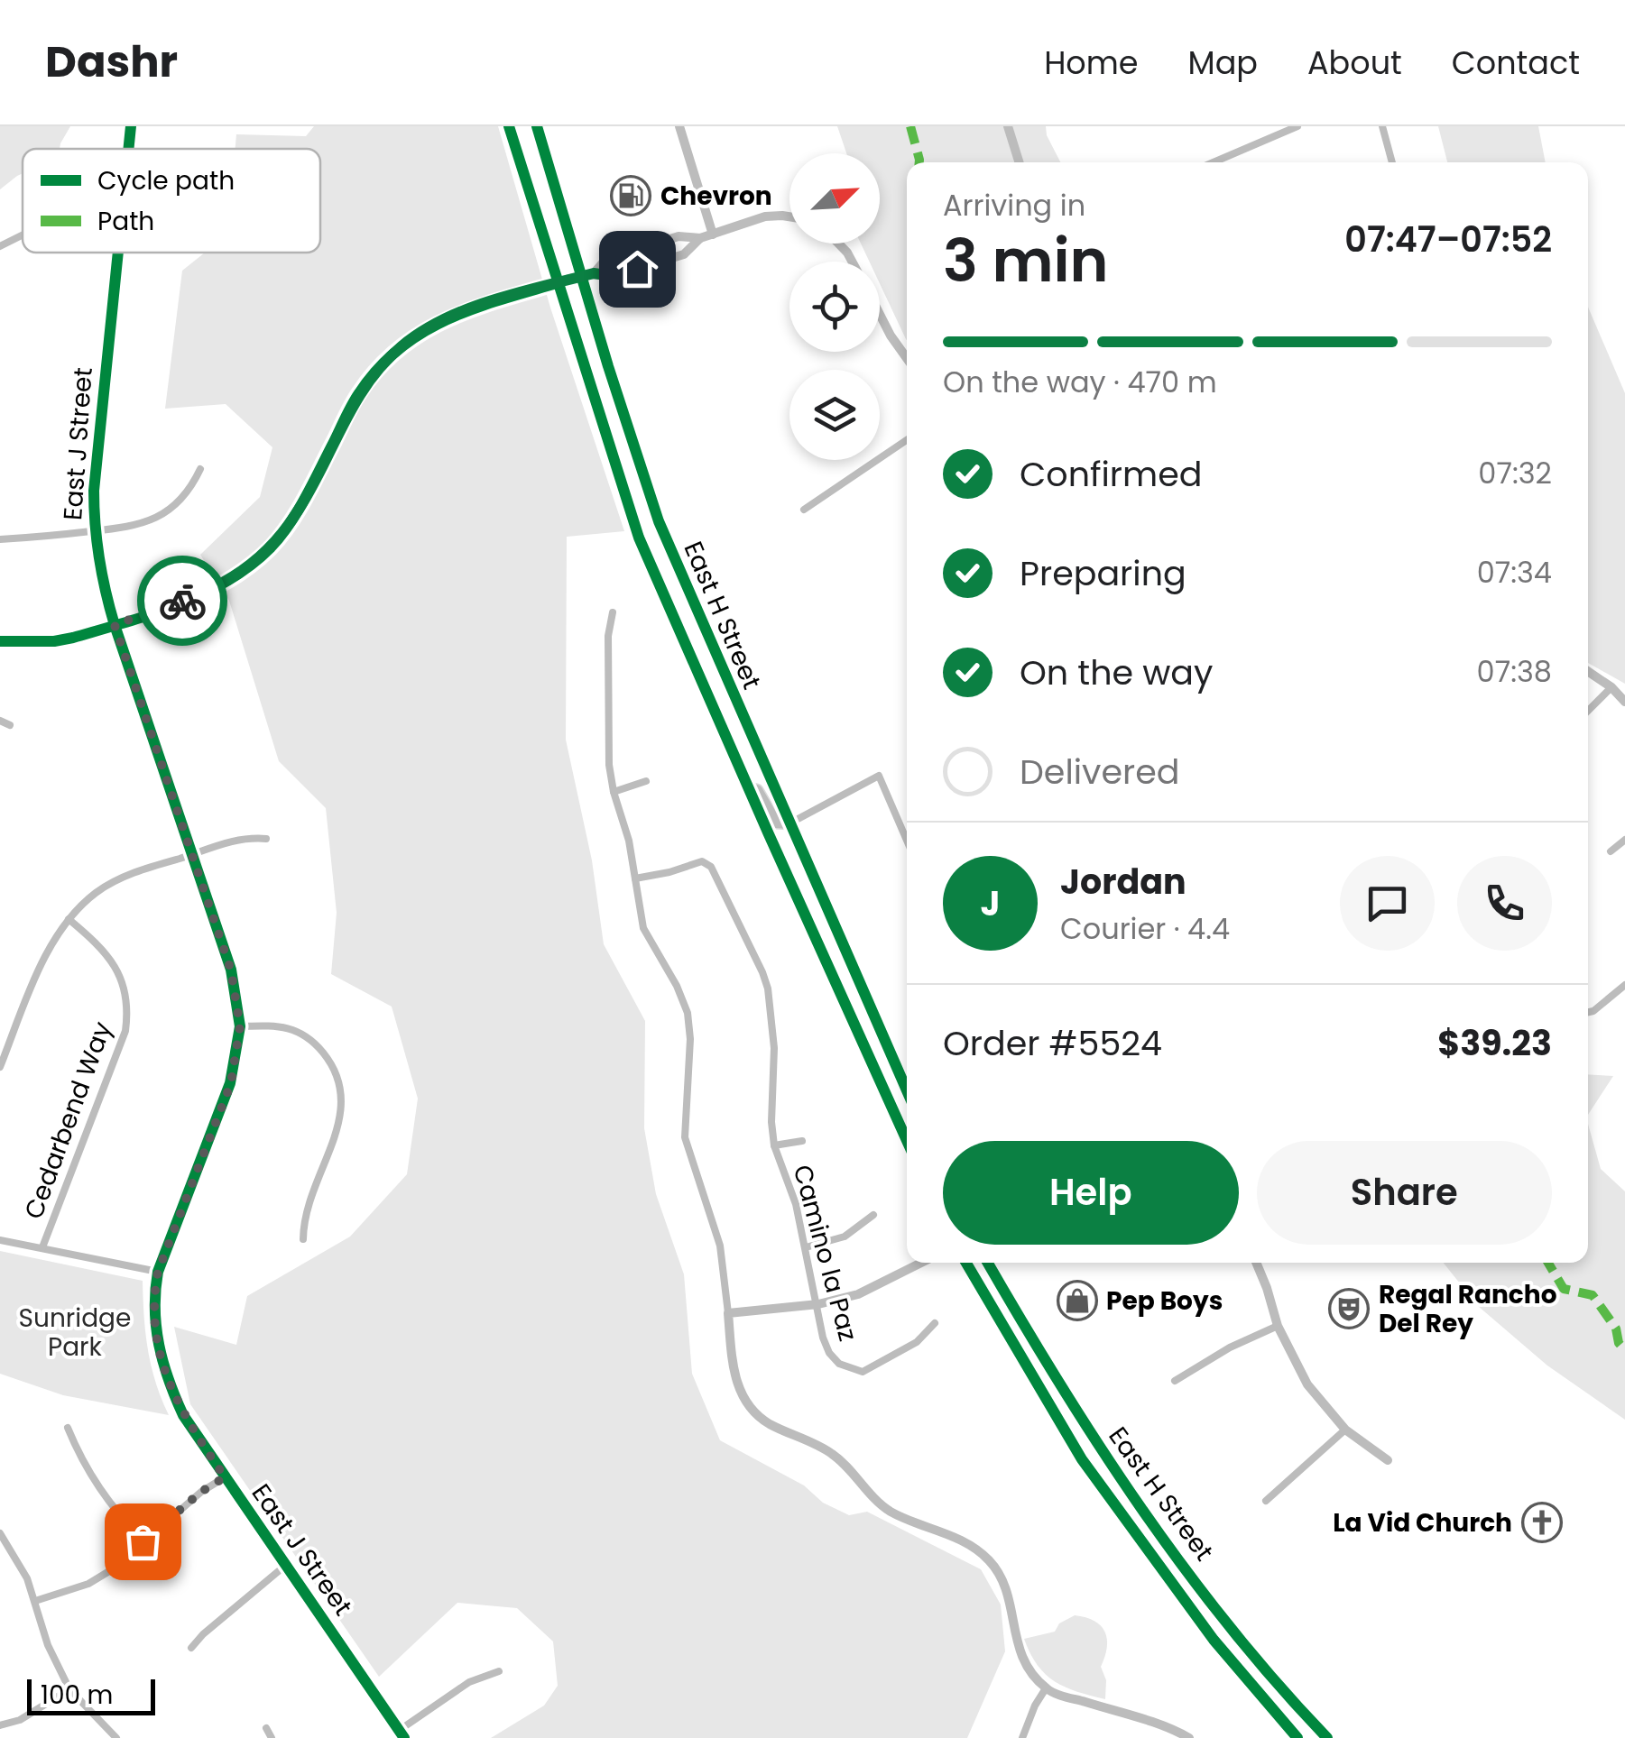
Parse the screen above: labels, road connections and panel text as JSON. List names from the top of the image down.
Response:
{
  "streets": {
    "main road": ["East H Street"],
    "street": ["East J Street", "Cedarbend Way", "Camino la Paz"]
  },
  "parks": ["Sunridge Park"],
  "places": {
    "fuel station": ["Chevron"],
    "shop": ["Pep Boys"],
    "theatre": ["Regal Rancho Del Rey"],
    "church": ["La Vid Church"]
  },
  "legend": ["Cycle path", "Path"],
  "scale_bar": "100 m",
  "north": "top right",
  "page": {
    "header": "Dashr",
    "nav": [
      "Home",
      "Map",
      "About",
      "Contact"
    ],
    "heading": ["3 min", "Arriving in", "07:47–07:52"],
    "panel": [
      "Jordan",
      "Courier · 4.4",
      "Order #5524",
      "$39.23"
    ],
    "bar": "On the way · 470 m",
    "list": [
      ["Confirmed", "07:32"],
      ["Preparing", "07:34"],
      ["On the way", "07:38"],
      "Delivered"
    ],
    "round": "J",
    "buttons": ["Help", "Share"],
    "scale": "100 m"
  }
}
